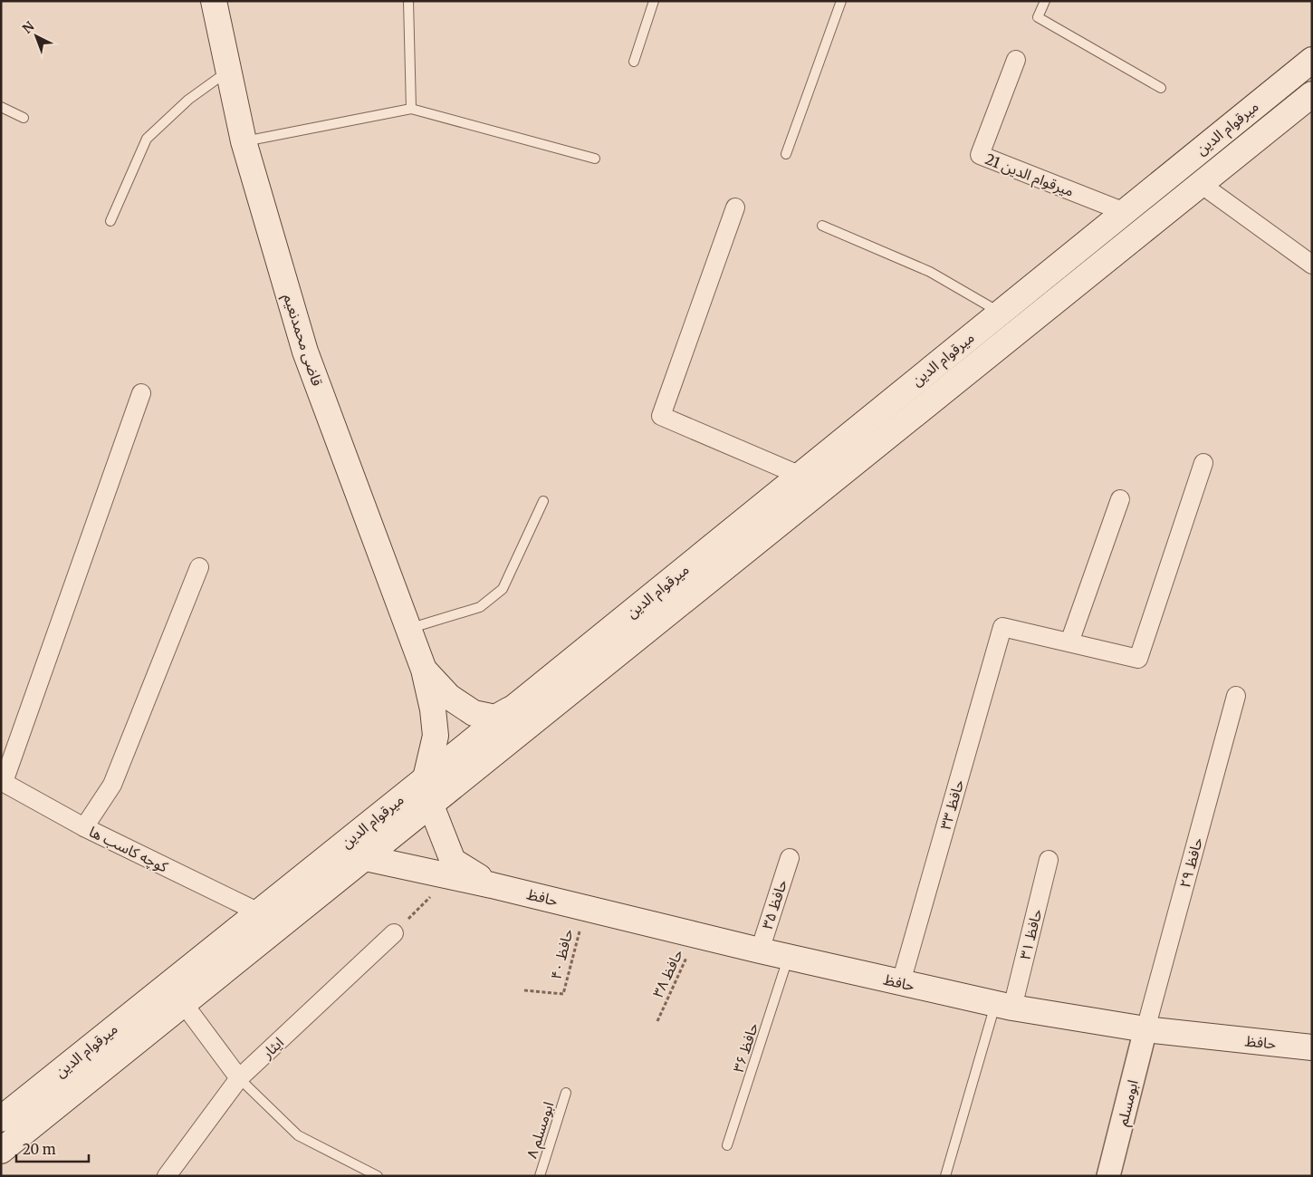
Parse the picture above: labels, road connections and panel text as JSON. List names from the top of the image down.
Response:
{
  "streets": {
    "main road": ["میرقوام الدین", "قاضی محمدنعیم", "حافظ"],
    "street": [
      "میرقوام الدین 21",
      "حافظ ۳۳",
      "کوچه کاسب ها",
      "حافظ ۲۹",
      "حافظ ۳۵",
      "حافظ ۳۱",
      "ایثار",
      "ابومسلم"
    ],
    "lane": ["حافظ ۳۶", "ابومسلم ۸"],
    "path": ["حافظ ۴۰", "حافظ ۳۸"]
  },
  "crossings": [
    ["میرقوام الدین", "میرقوام الدین 21"],
    ["میرقوام الدین", "قاضی محمدنعیم"],
    ["میرقوام الدین", "کوچه کاسب ها"],
    ["میرقوام الدین", "حافظ"],
    ["حافظ ۳۳", "حافظ"],
    ["حافظ ۲۹", "حافظ"],
    ["حافظ ۲۹", "ابومسلم"],
    ["حافظ", "حافظ ۳۵"],
    ["حافظ", "حافظ ۳۱"],
    ["حافظ", "حافظ ۴۰"],
    ["حافظ", "حافظ ۳۸"],
    ["حافظ", "حافظ ۳۶"],
    ["حافظ", "ابومسلم"]
  ],
  "scale_bar": "20 m",
  "north": "top left"
}
